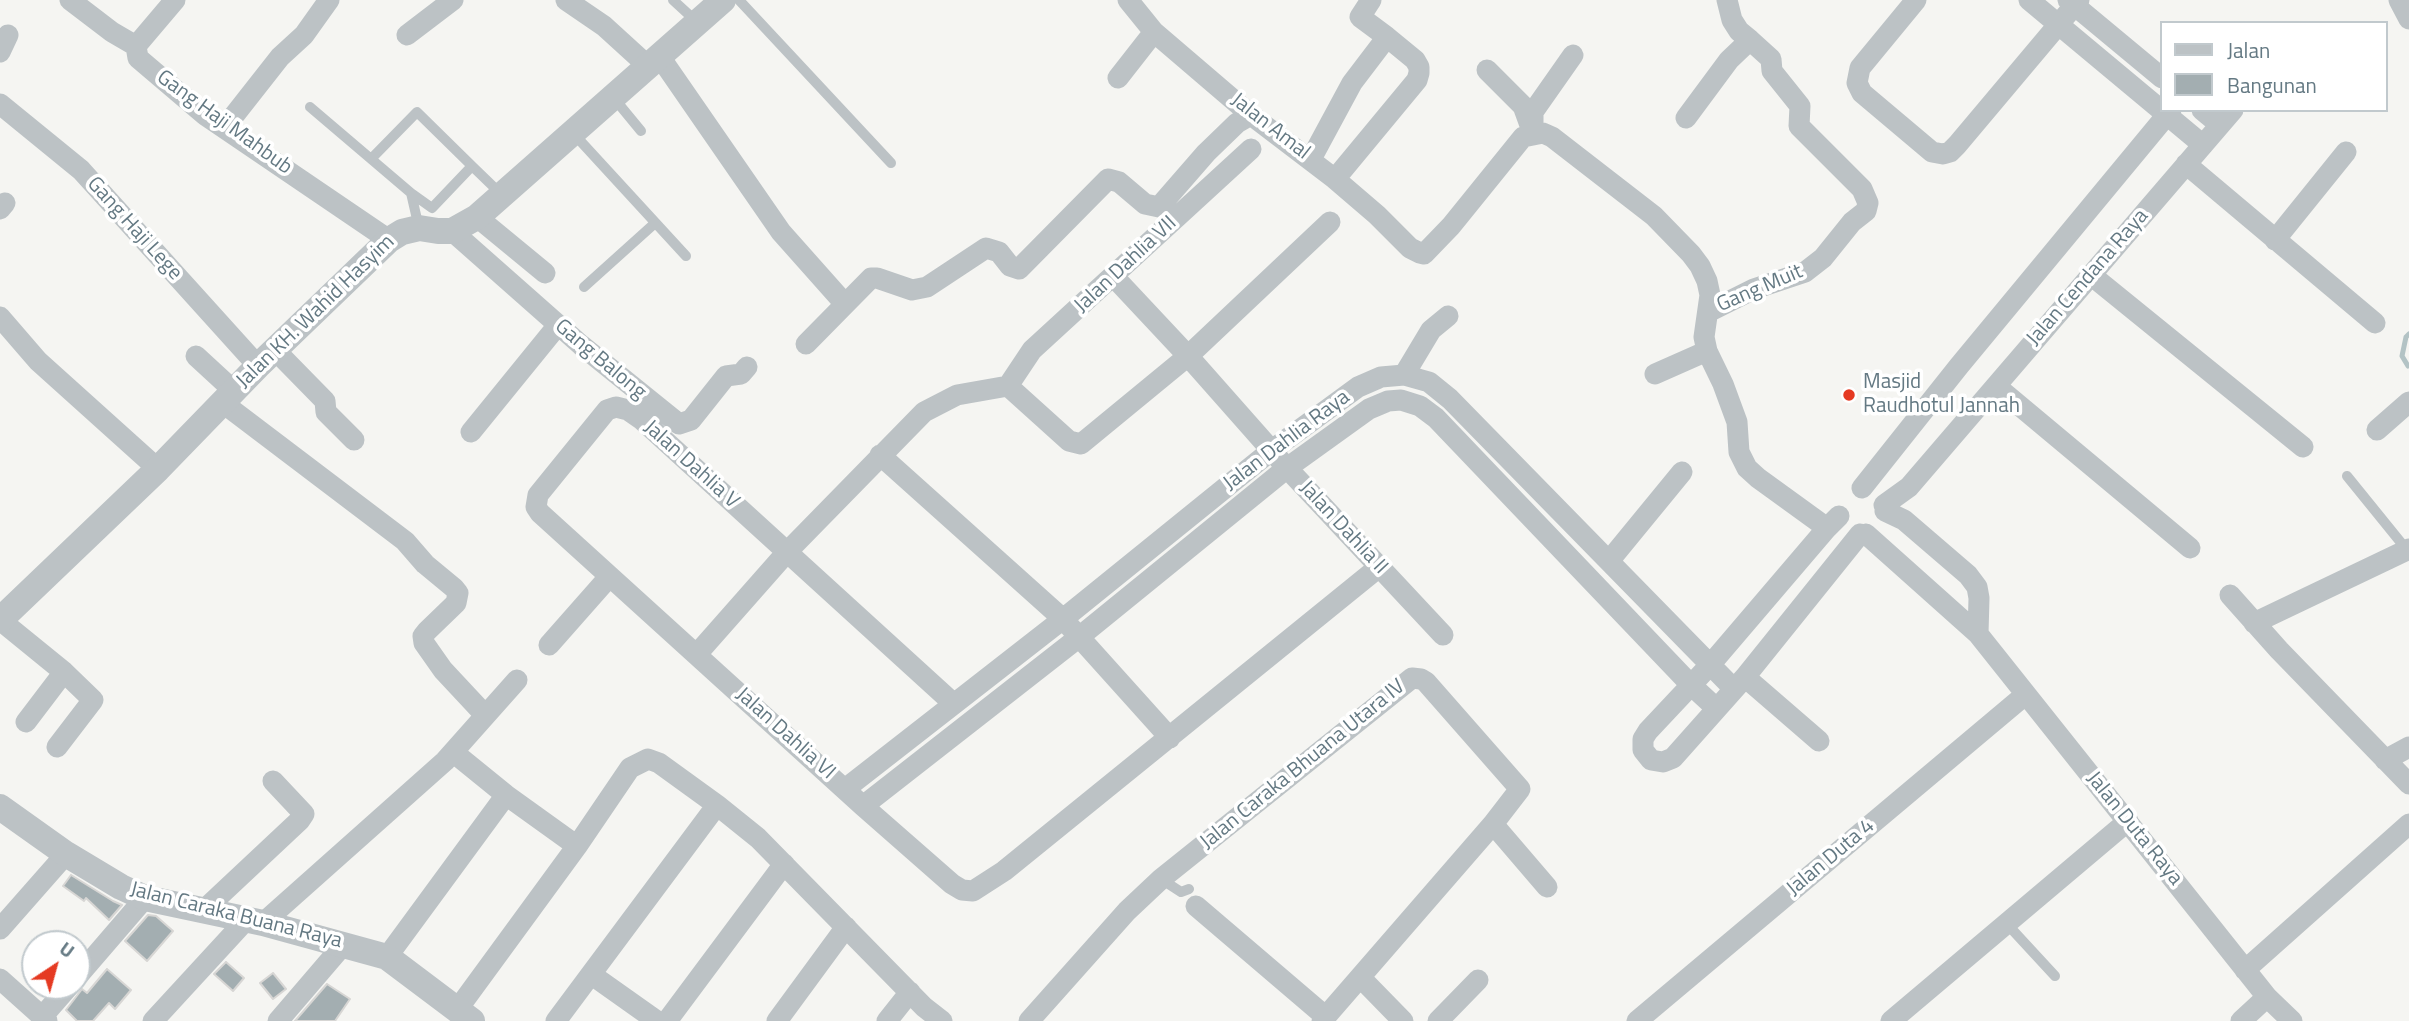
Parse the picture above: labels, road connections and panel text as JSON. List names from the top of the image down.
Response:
{
  "streets": {
    "street": [
      "Gang Haji Mahbub",
      "Jalan Amal",
      "Gang Haji Lege",
      "Jalan Dahlia VII",
      "Jalan Cendana Raya",
      "Gang Muit",
      "Jalan KH. Wahid Hasyim",
      "Gang Balong",
      "Jalan Dahlia Raya",
      "Jalan Dahlia V",
      "Jalan Dahlia II",
      "Jalan Dahlia VI",
      "Jalan Caraka Bhuana Utara IV",
      "Jalan Duta Raya",
      "Jalan Duta 4",
      "Jalan Caraka Buana Raya"
    ]
  },
  "crossings": [
    ["Gang Haji Mahbub", "Jalan KH. Wahid Hasyim"],
    ["Gang Haji Lege", "Jalan KH. Wahid Hasyim"],
    ["Jalan Dahlia VII", "Jalan Dahlia II"],
    ["Jalan Cendana Raya", "Jalan Duta Raya"],
    ["Jalan KH. Wahid Hasyim", "Gang Balong"],
    ["Jalan Dahlia Raya", "Jalan Dahlia II"],
    ["Jalan Dahlia Raya", "Jalan Dahlia VI"],
    ["Jalan Dahlia V", "Jalan Dahlia VI"],
    ["Jalan Duta Raya", "Jalan Duta 4"]
  ],
  "places": ["Masjid Raudhotul Jannah"],
  "legend": ["Jalan", "Bangunan"],
  "north": "top right"
}
